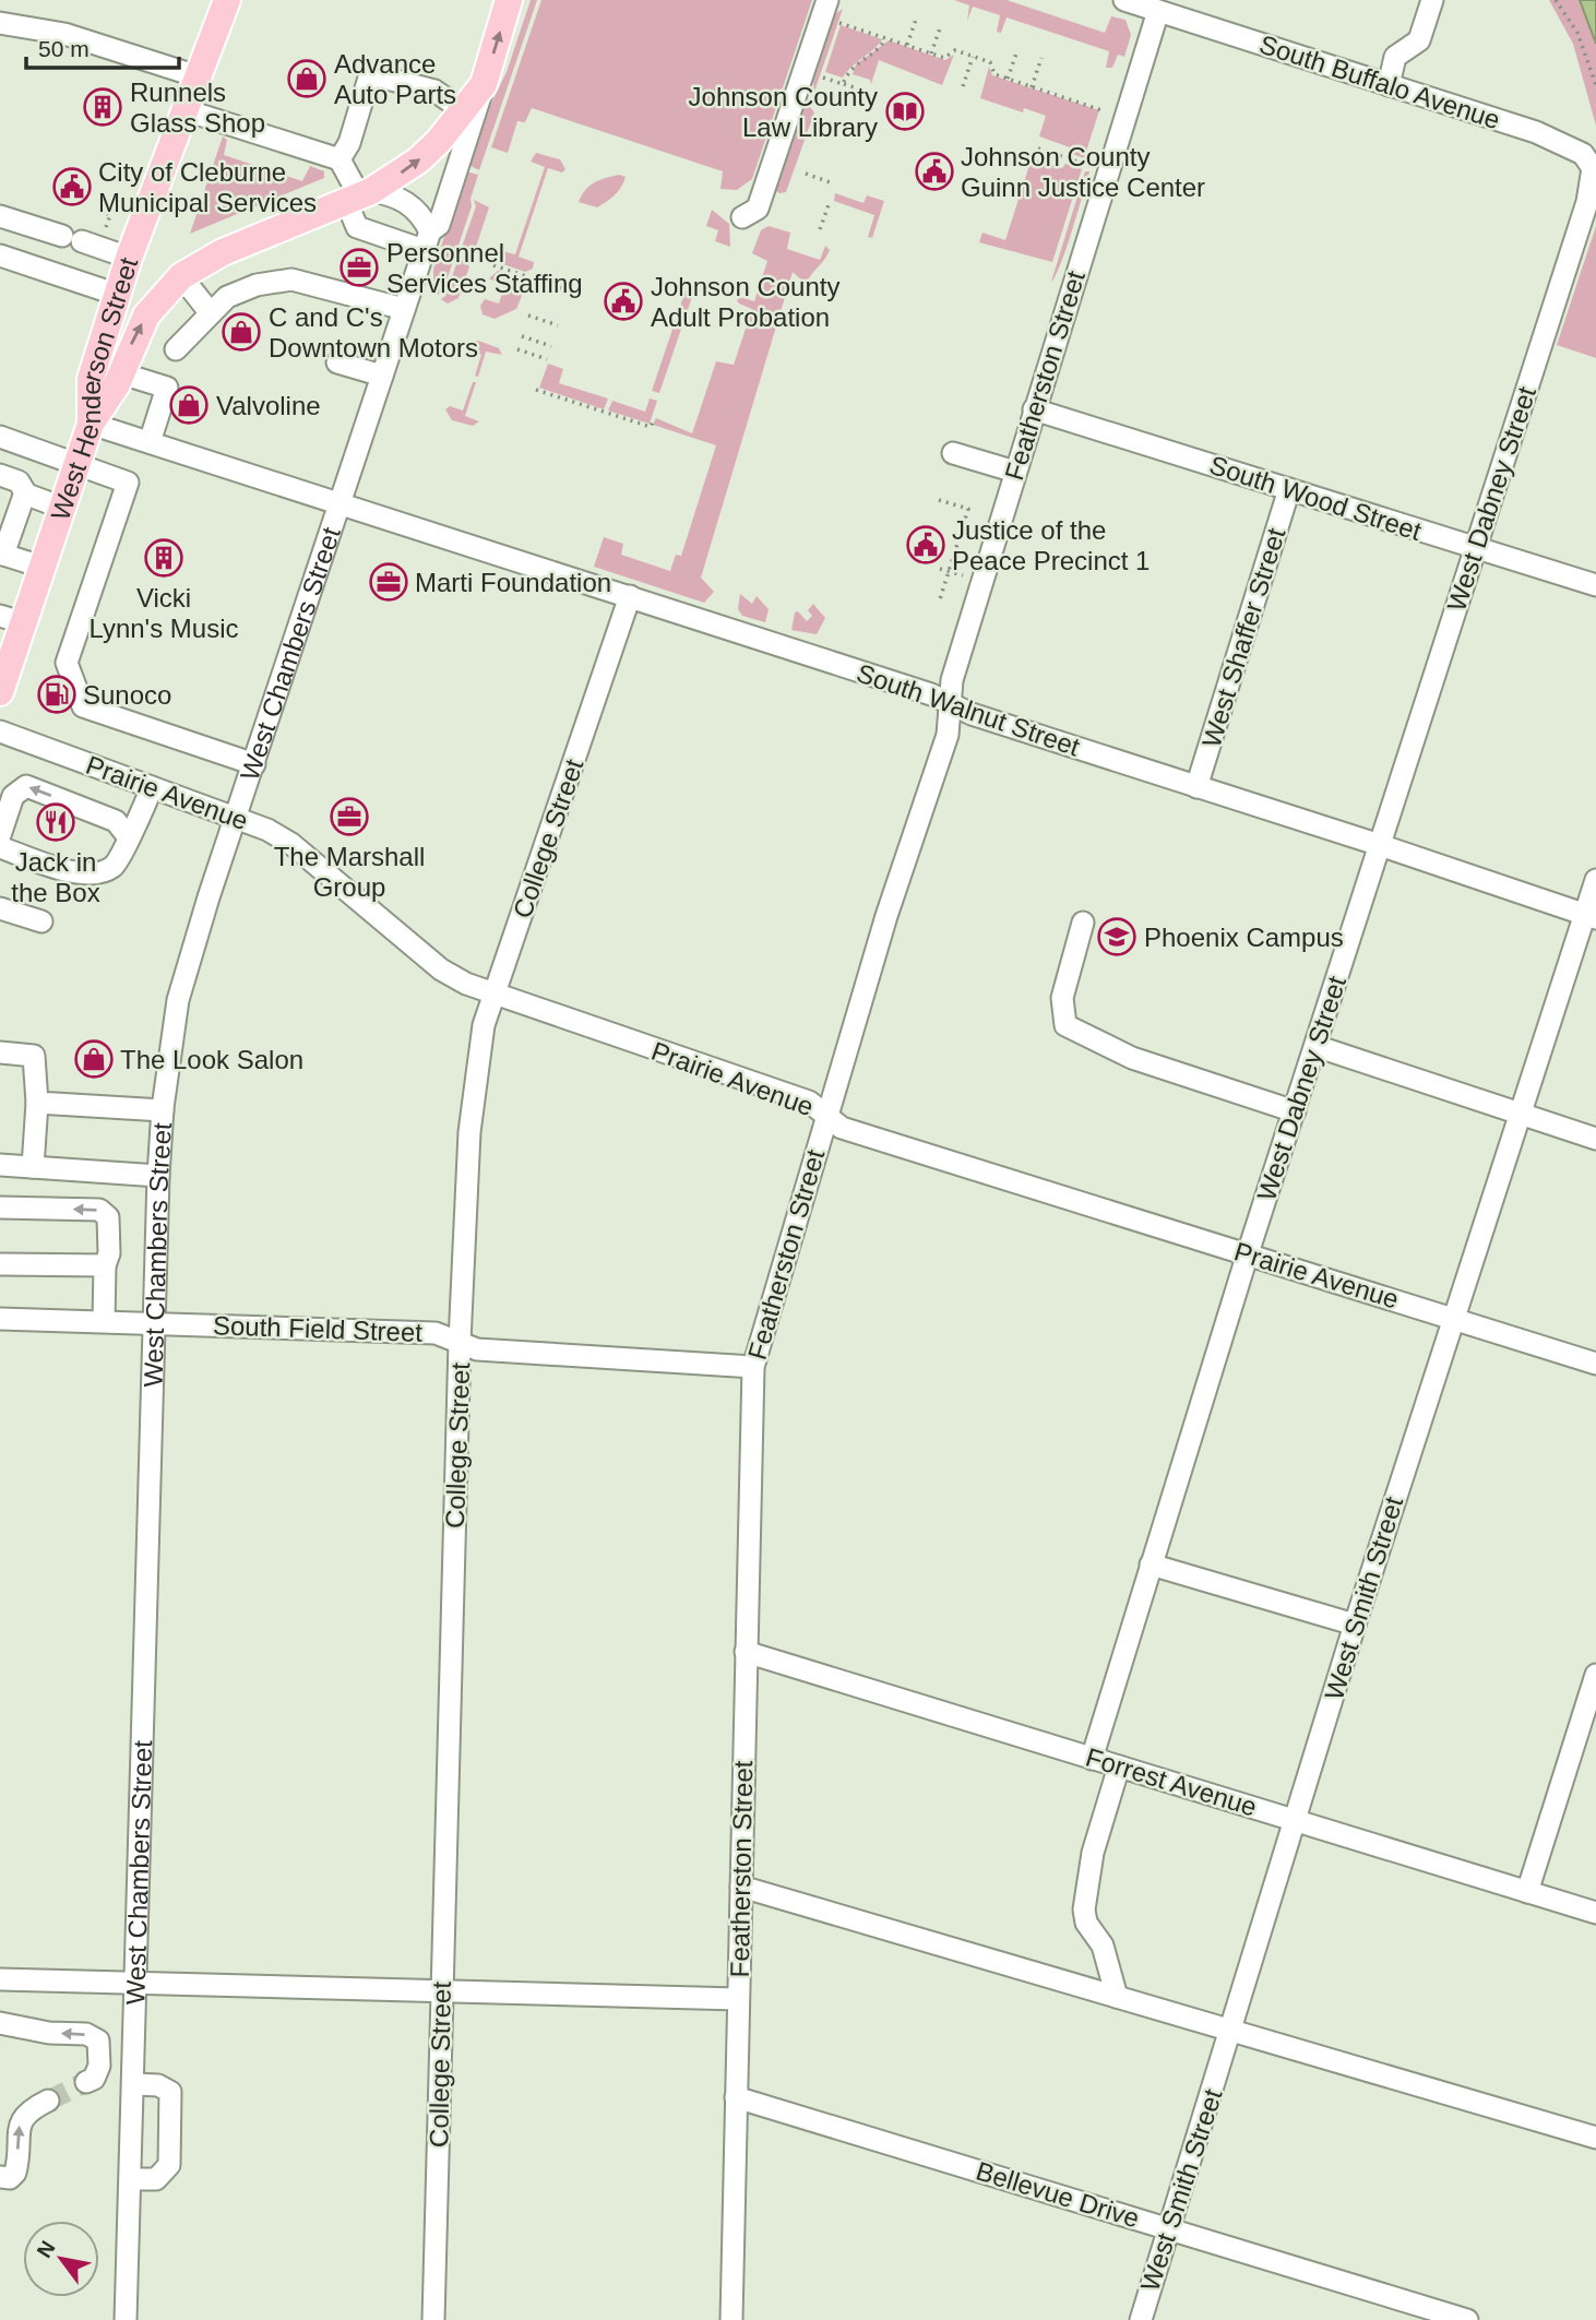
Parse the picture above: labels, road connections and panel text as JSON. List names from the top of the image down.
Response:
{
  "streets": {
    "main road": ["West Henderson Street", "West Chambers Street"],
    "street": [
      "South Buffalo Avenue",
      "Featherston Street",
      "South Wood Street",
      "West Dabney Street",
      "West Shaffer Street",
      "South Walnut Street",
      "Prairie Avenue",
      "College Street",
      "South Field Street",
      "West Smith Street",
      "Forrest Avenue",
      "Bellevue Drive"
    ]
  },
  "crossings": [
    ["South Buffalo Avenue", "Featherston Street"],
    ["South Buffalo Avenue", "West Dabney Street"],
    ["Featherston Street", "South Wood Street"],
    ["Featherston Street", "South Walnut Street"],
    ["Featherston Street", "Prairie Avenue"],
    ["Featherston Street", "South Field Street"],
    ["Featherston Street", "Forrest Avenue"],
    ["Featherston Street", "Bellevue Drive"],
    ["West Henderson Street", "West Chambers Street"],
    ["West Henderson Street", "South Walnut Street"],
    ["South Wood Street", "West Dabney Street"],
    ["South Wood Street", "West Shaffer Street"],
    ["West Dabney Street", "South Walnut Street"],
    ["West Dabney Street", "Prairie Avenue"],
    ["West Dabney Street", "Forrest Avenue"],
    ["West Shaffer Street", "South Walnut Street"],
    ["West Chambers Street", "South Walnut Street"],
    ["West Chambers Street", "Prairie Avenue"],
    ["West Chambers Street", "South Field Street"],
    ["South Walnut Street", "College Street"],
    ["South Walnut Street", "West Smith Street"],
    ["Prairie Avenue", "College Street"],
    ["Prairie Avenue", "West Smith Street"],
    ["College Street", "South Field Street"],
    ["West Smith Street", "Forrest Avenue"],
    ["West Smith Street", "Bellevue Drive"]
  ],
  "places": {
    "shop": [
      "Advance Auto Parts",
      "C and C's Downtown Motors",
      "Valvoline",
      "The Look Salon"
    ],
    "building": ["Runnels Glass Shop", "Vicki Lynn's Music"],
    "library": ["Johnson County Law Library"],
    "public building": [
      "Johnson County Guinn Justice Center",
      "City of Cleburne Municipal Services",
      "Johnson County Adult Probation",
      "Justice of the Peace Precinct 1"
    ],
    "office": ["Personnel Services Staffing", "Marti Foundation", "The Marshall Group"],
    "fuel station": ["Sunoco"],
    "restaurant": ["Jack in the Box"],
    "school or university": ["Phoenix Campus"]
  },
  "scale_bar": "50 m",
  "north": "top left"
}
